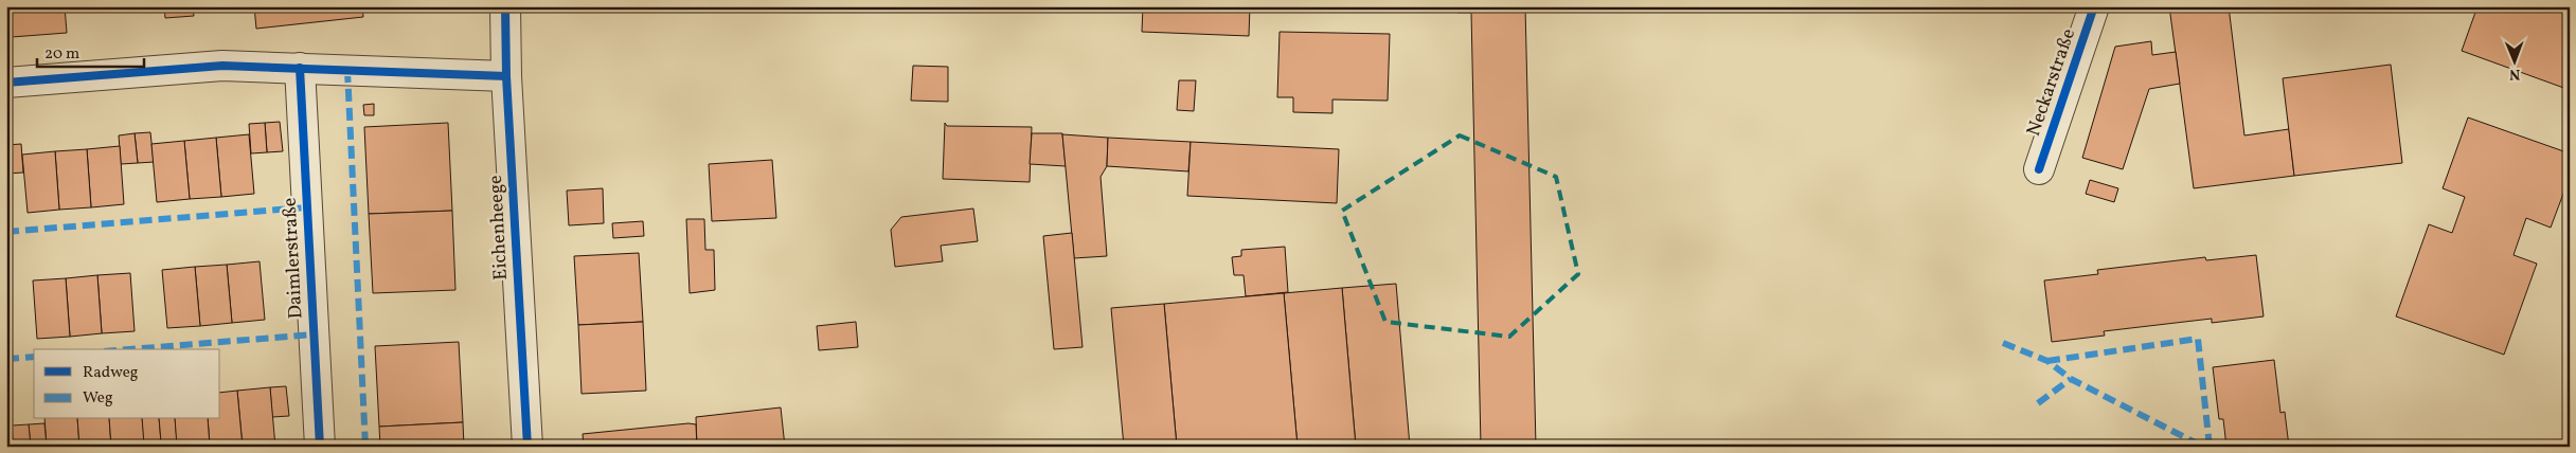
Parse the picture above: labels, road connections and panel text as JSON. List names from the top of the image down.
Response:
{
  "streets": {
    "street": ["Neckarstraße", "Eichenheege", "Daimlerstraße"]
  },
  "legend": ["Radweg", "Weg"],
  "scale_bar": "20 m",
  "north": "bottom"
}
